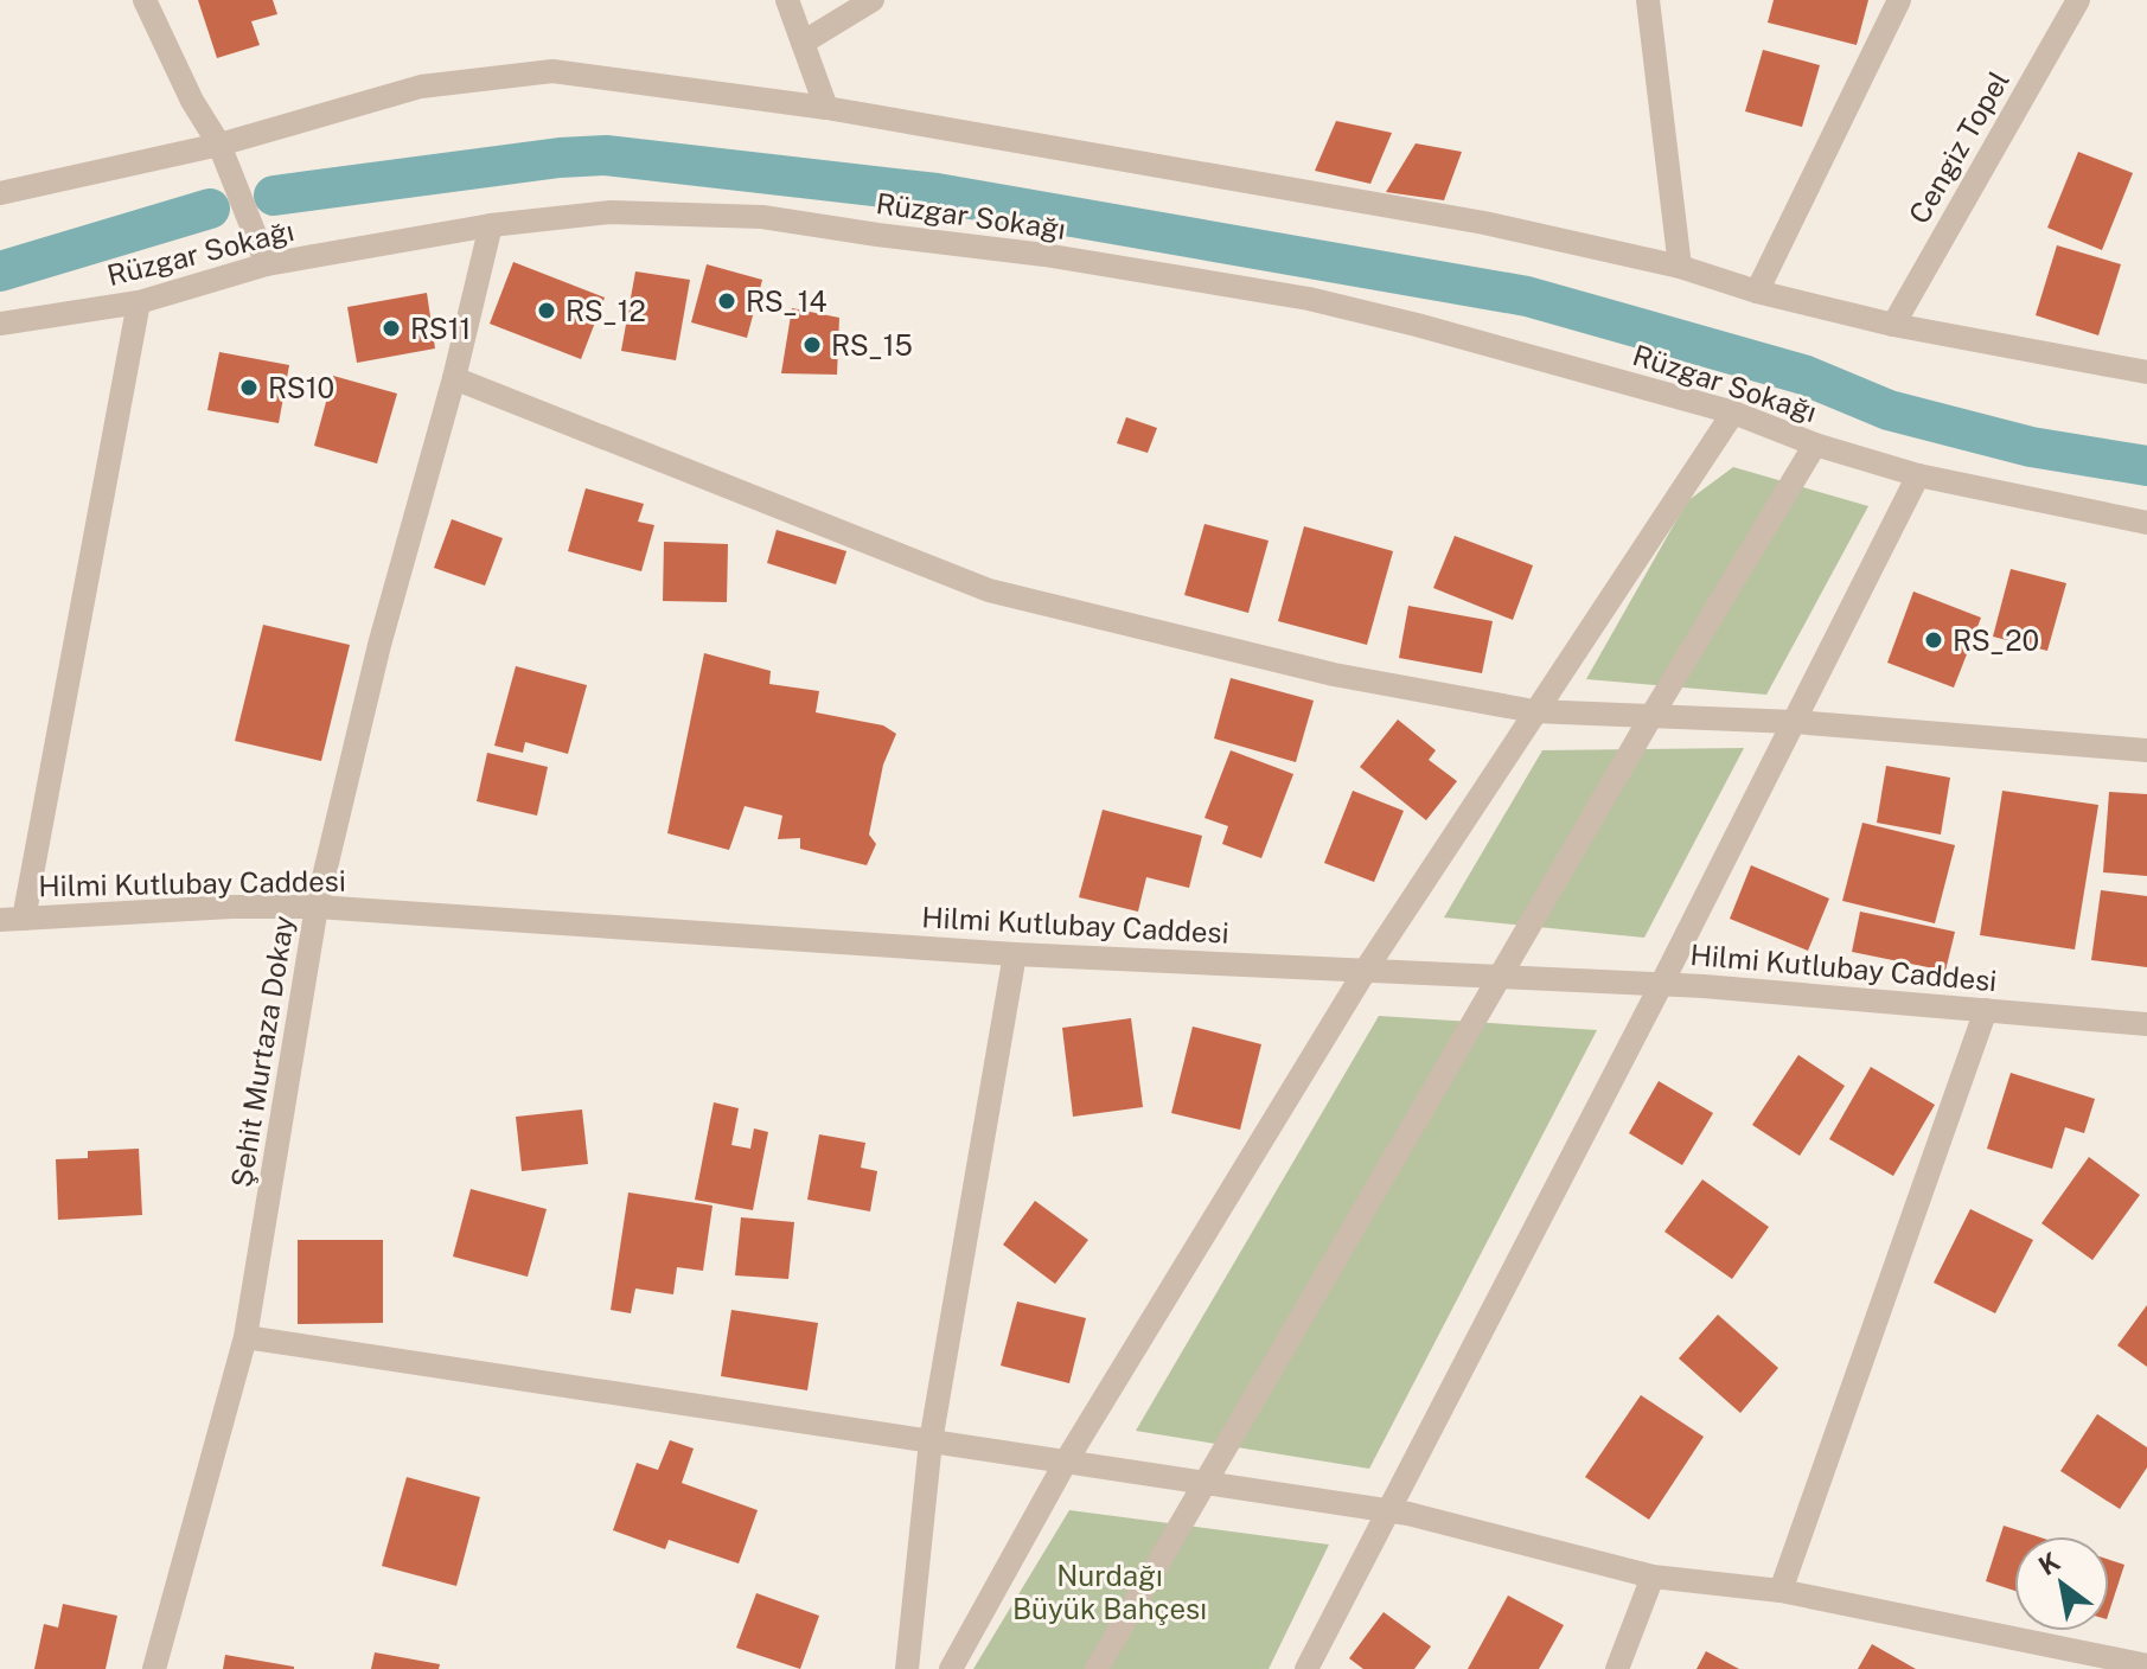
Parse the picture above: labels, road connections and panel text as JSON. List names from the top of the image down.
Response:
{
  "streets": {
    "street": [
      "Cengiz Topel",
      "Rüzgar Sokağı",
      "Hilmi Kutlubay Caddesi",
      "Şehit Murtaza Dokay"
    ]
  },
  "crossings": [
    ["Rüzgar Sokağı", "Şehit Murtaza Dokay"],
    ["Hilmi Kutlubay Caddesi", "Şehit Murtaza Dokay"]
  ],
  "parks": ["Nurdağı Büyük Bahçesı"],
  "places": [
    "RS_14",
    "RS_12",
    "RS11",
    "RS_15",
    "RS10",
    "RS_20"
  ],
  "north": "top left"
}
